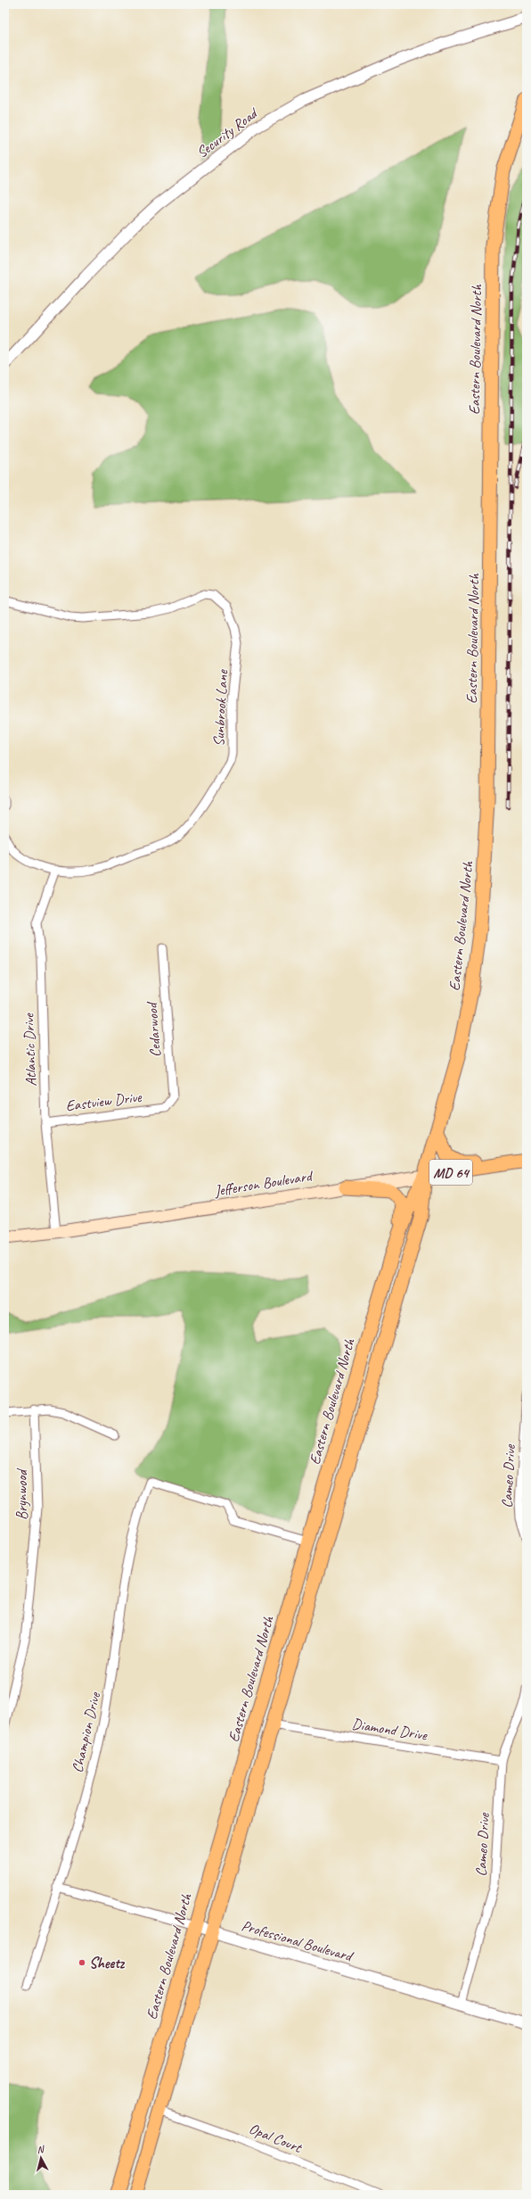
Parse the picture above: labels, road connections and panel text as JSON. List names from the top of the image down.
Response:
{
  "streets": {
    "main road": ["Eastern Boulevard North", "MD 64", "Jefferson Boulevard"],
    "street": [
      "Security Road",
      "Sunbrook Lane",
      "Cedarwood",
      "Atlantic Drive",
      "Eastview Drive",
      "Cameo Drive",
      "Brynwood",
      "Diamond Drive",
      "Champion Drive",
      "Professional Boulevard",
      "Opal Court"
    ]
  },
  "crossings": [
    ["Eastern Boulevard North", "Jefferson Boulevard"],
    ["Eastern Boulevard North", "Diamond Drive"],
    ["Eastern Boulevard North", "Champion Drive"],
    ["Eastern Boulevard North", "Professional Boulevard"],
    ["Eastern Boulevard North", "Opal Court"],
    ["Sunbrook Lane", "Atlantic Drive"],
    ["Cedarwood", "Eastview Drive"],
    ["Atlantic Drive", "Eastview Drive"],
    ["Atlantic Drive", "Jefferson Boulevard"],
    ["Cameo Drive", "Diamond Drive"],
    ["Cameo Drive", "Professional Boulevard"],
    ["Champion Drive", "Professional Boulevard"]
  ],
  "places": ["Sheetz"],
  "north": "top"
}
